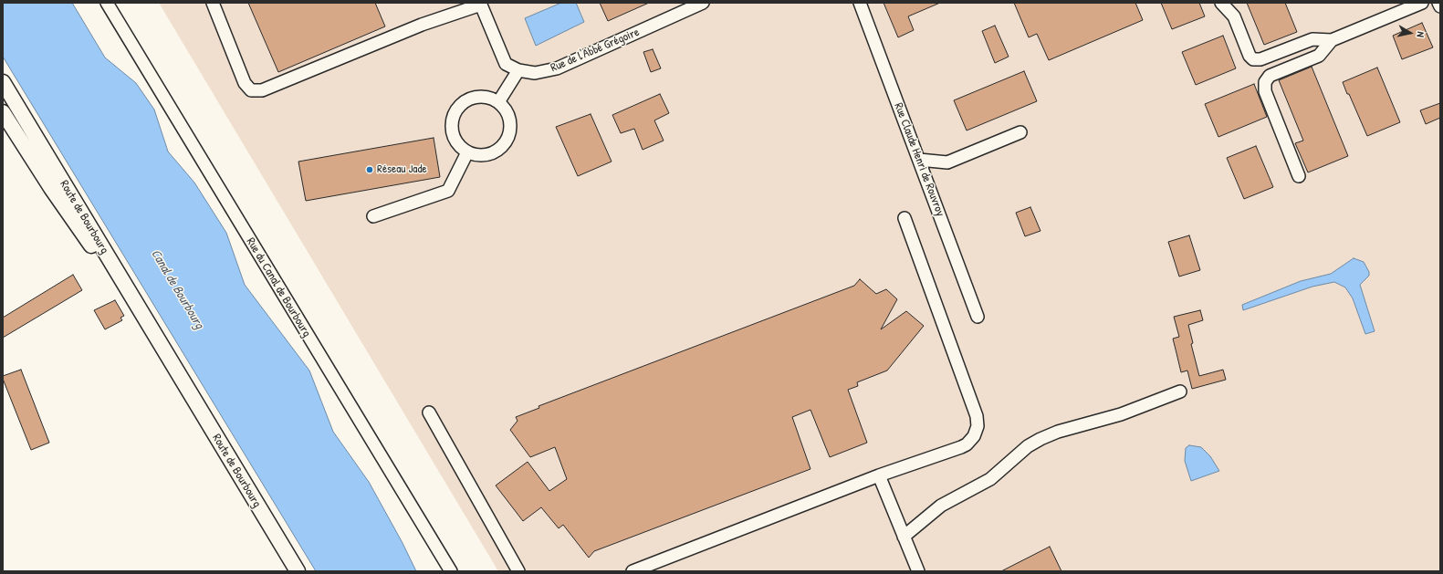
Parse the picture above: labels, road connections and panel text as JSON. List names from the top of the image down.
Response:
{
  "streets": {
    "main road": ["Route de Bourbourg"],
    "street": ["Rue de l'Abbé Grégoire", "Rue Claude Henri de Rouvroy", "Rue du Canal de Bourbourg"]
  },
  "water": ["Canal de Bourbourg"],
  "places": ["Réseau Jade"],
  "north": "right"
}
